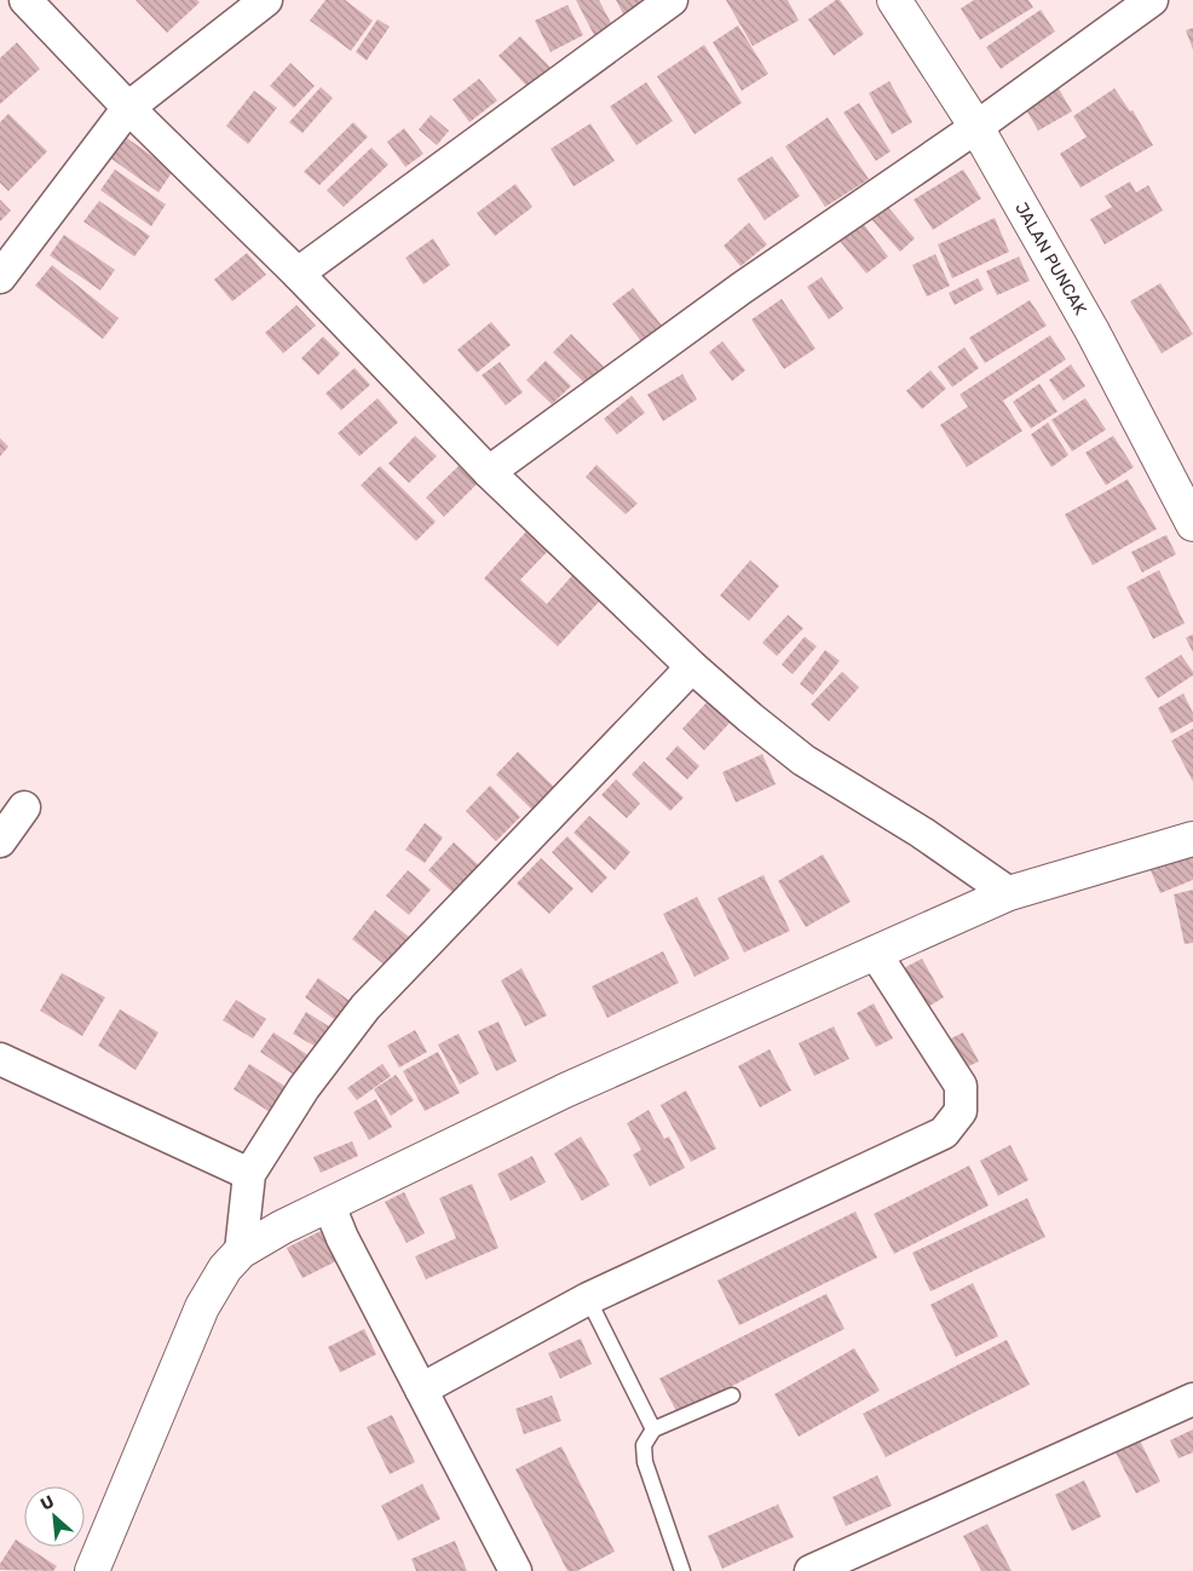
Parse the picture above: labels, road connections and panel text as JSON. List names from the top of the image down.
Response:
{
  "streets": {
    "street": ["JALAN PUNCAK"]
  },
  "north": "top left"
}
